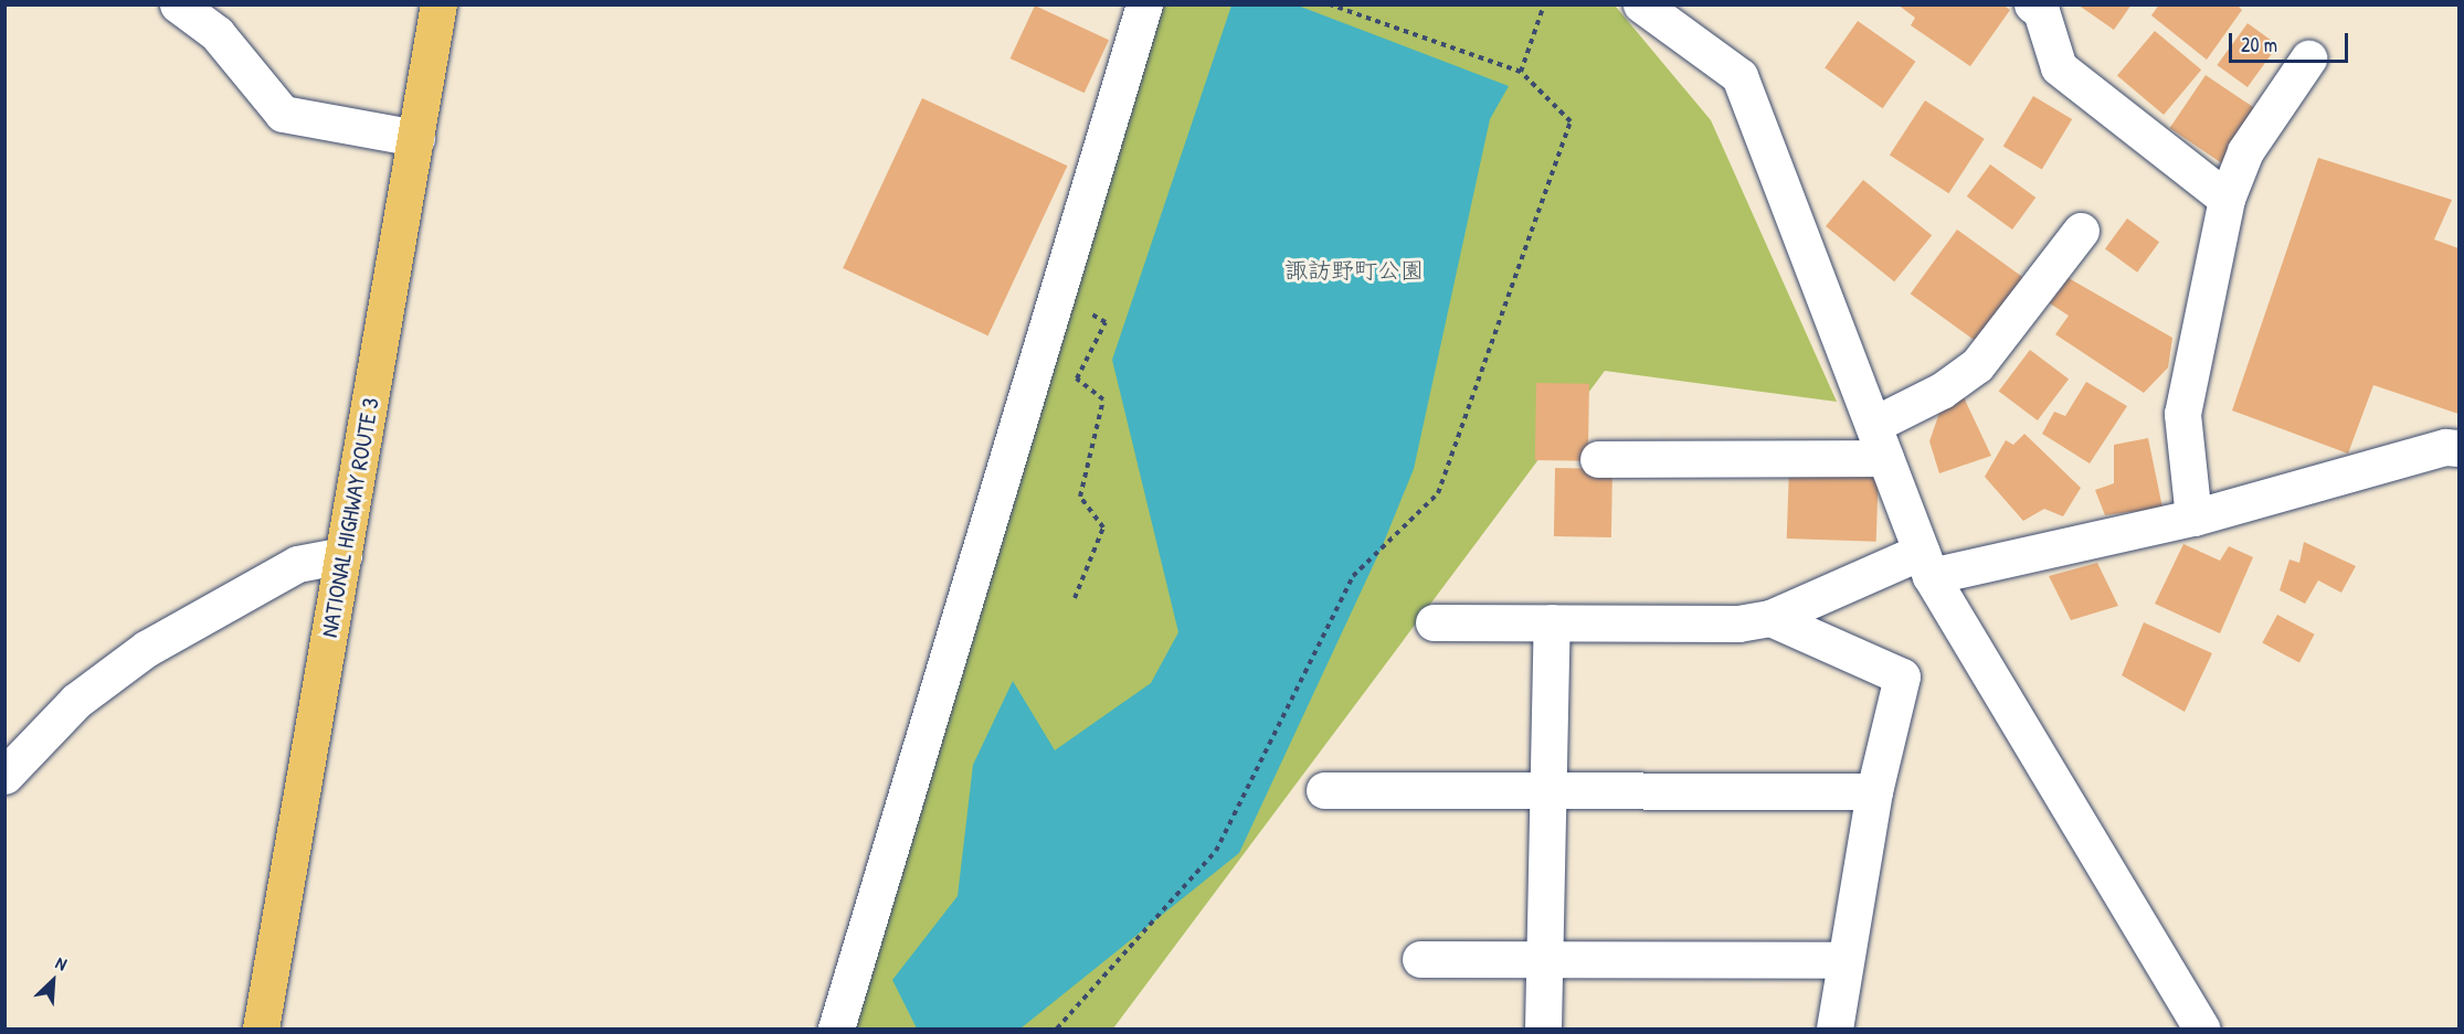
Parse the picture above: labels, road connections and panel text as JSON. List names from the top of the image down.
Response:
{
  "streets": {
    "highway": ["NATIONAL HIGHWAY ROUTE 3"]
  },
  "parks": ["諏訪野町公園"],
  "scale_bar": "20 m",
  "north": "top right"
}
